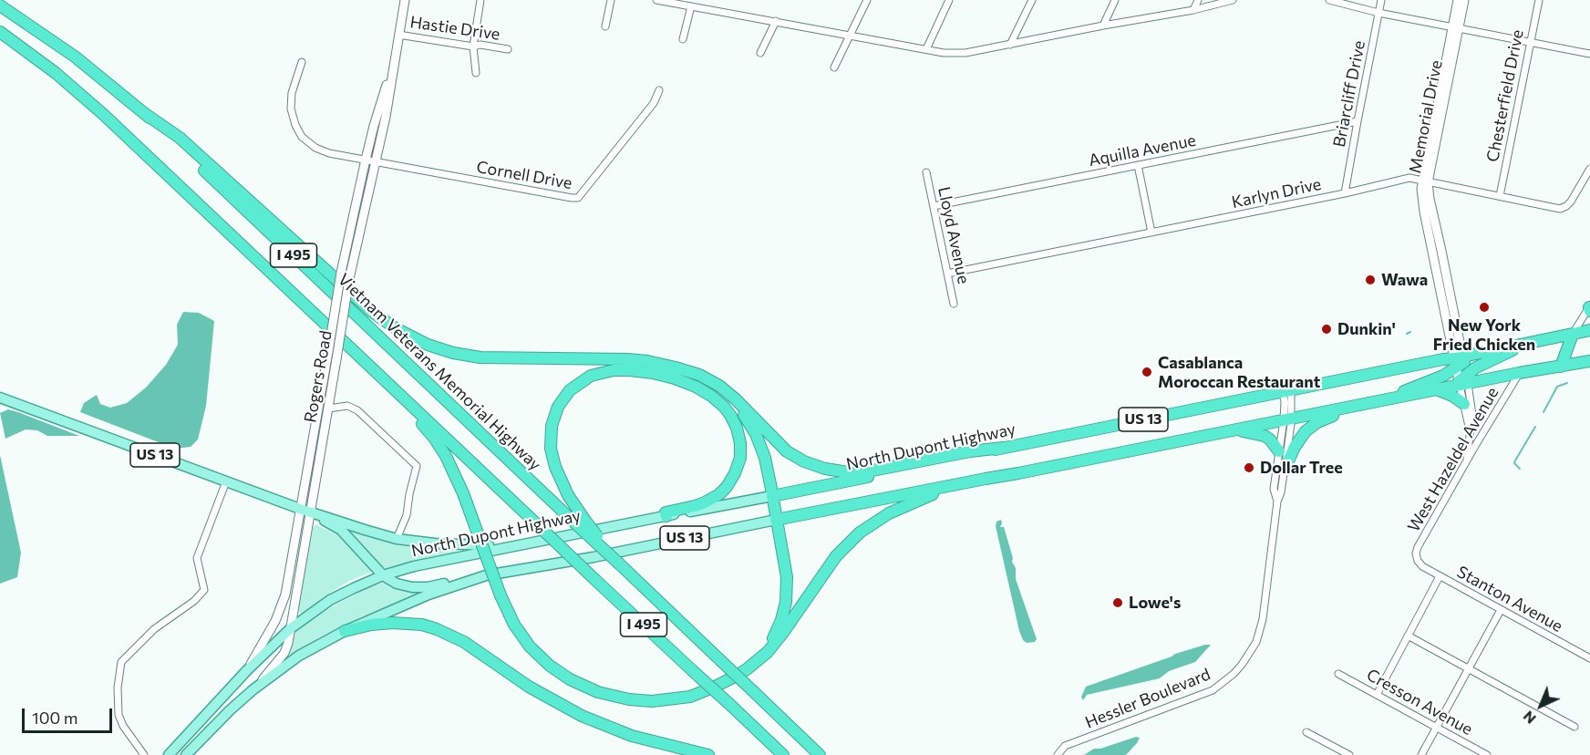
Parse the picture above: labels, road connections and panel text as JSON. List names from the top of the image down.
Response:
{
  "streets": {
    "highway": [
      "I 495",
      "Vietnam Veterans Memorial Highway",
      "US 13",
      "North Dupont Highway"
    ],
    "street": [
      "Hastie Drive",
      "Briarcliff Drive",
      "Chesterfield Drive",
      "Memorial Drive",
      "Aquilla Avenue",
      "Cornell Drive",
      "Karlyn Drive",
      "Lloyd Avenue",
      "Rogers Road",
      "West Hazeldel Avenue",
      "Stanton Avenue",
      "Hessler Boulevard",
      "Cresson Avenue"
    ]
  },
  "crossings": [
    ["Hastie Drive", "Rogers Road"],
    ["Briarcliff Drive", "Aquilla Avenue"],
    ["Briarcliff Drive", "Karlyn Drive"],
    ["Chesterfield Drive", "Karlyn Drive"],
    ["Memorial Drive", "Karlyn Drive"],
    ["Memorial Drive", "US 13"],
    ["Memorial Drive", "North Dupont Highway"],
    ["Memorial Drive", "West Hazeldel Avenue"],
    ["Aquilla Avenue", "Lloyd Avenue"],
    ["Cornell Drive", "Rogers Road"],
    ["Karlyn Drive", "Lloyd Avenue"],
    ["I 495", "Vietnam Veterans Memorial Highway"],
    ["Rogers Road", "US 13"],
    ["Rogers Road", "North Dupont Highway"],
    ["US 13", "North Dupont Highway"],
    ["US 13", "West Hazeldel Avenue"],
    ["US 13", "Hessler Boulevard"],
    ["North Dupont Highway", "Hessler Boulevard"],
    ["West Hazeldel Avenue", "Stanton Avenue"]
  ],
  "places": [
    "Wawa",
    "New York Fried Chicken",
    "Dunkin'",
    "Casablanca Moroccan Restaurant",
    "Dollar Tree",
    "Lowe's"
  ],
  "scale_bar": "100 m",
  "north": "bottom left"
}
